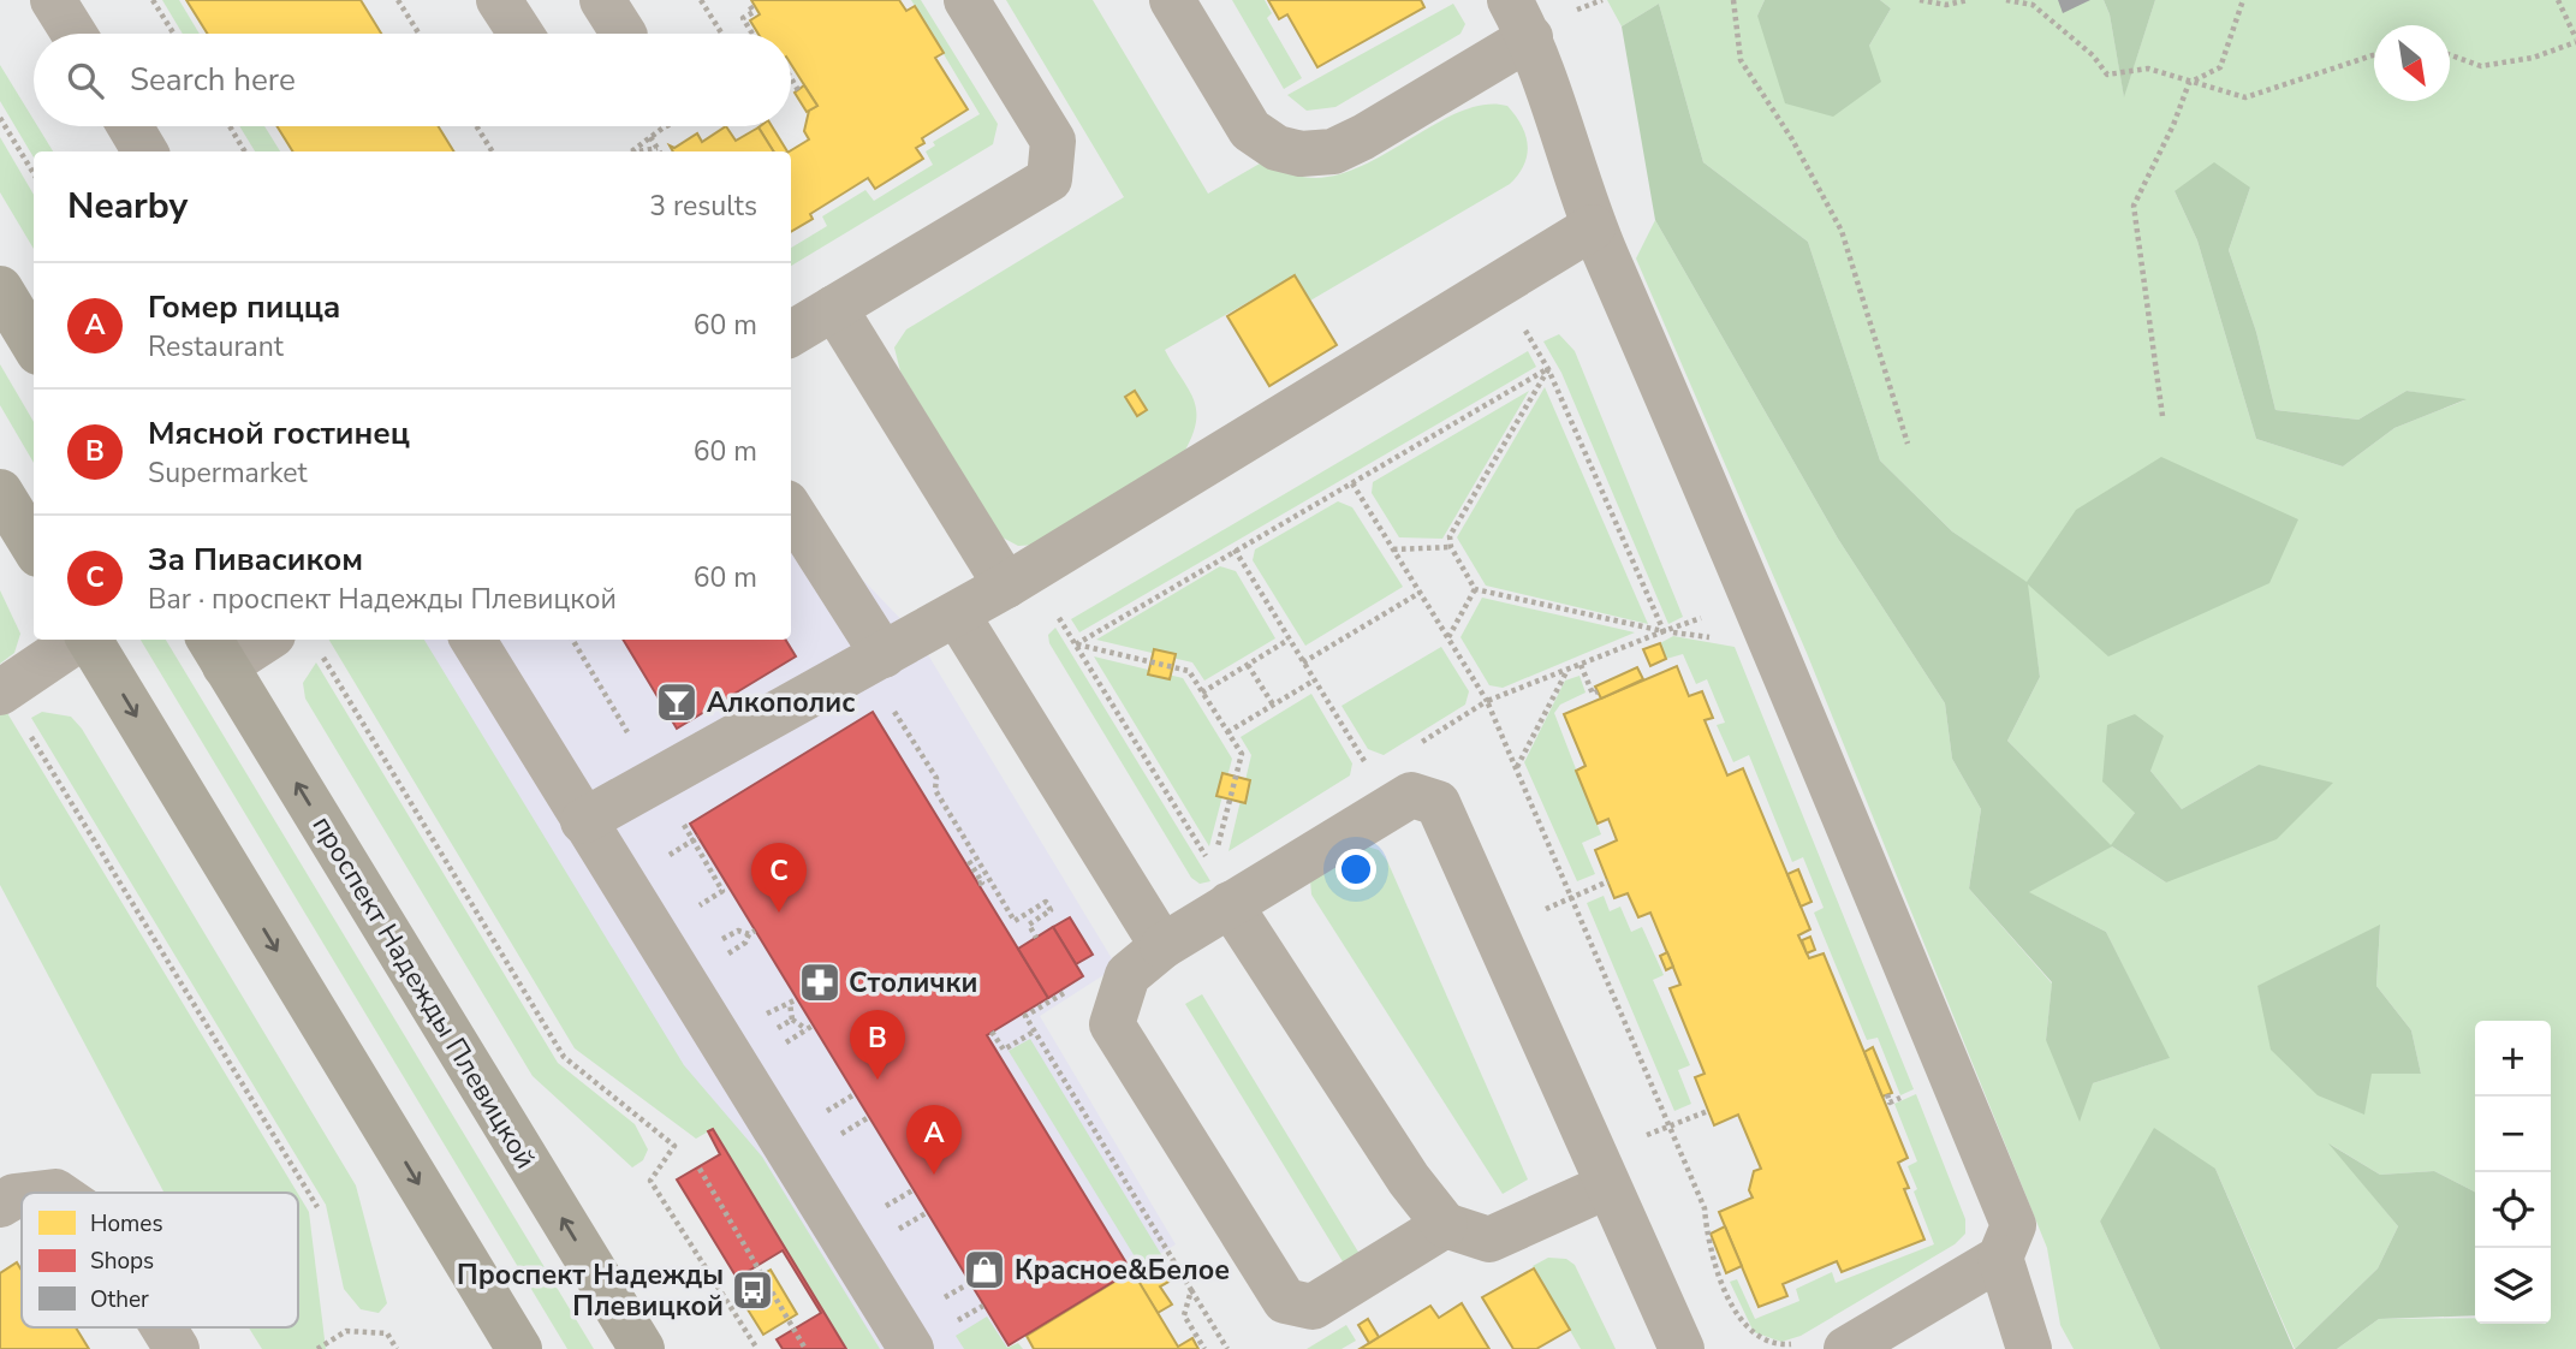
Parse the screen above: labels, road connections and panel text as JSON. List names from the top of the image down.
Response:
{
  "streets": {
    "main road": ["проспект Надежды Плевицкой"]
  },
  "places": {
    "bar": ["Алкополис"],
    "pharmacy": ["Столички"],
    "shop": ["Красное&Белое"],
    "bus stop": ["Проспект Надежды Плевицкой"]
  },
  "legend": ["Homes", "Shops", "Other"],
  "north": "bottom right",
  "page": {
    "search": "Search here",
    "heading": ["Nearby", "3 results"],
    "list": [
      {
        "mark": "A",
        "name": "Гомер пицца",
        "note": "Restaurant",
        "value": "60 m"
      },
      {
        "mark": "B",
        "name": "Мясной гостинец",
        "note": "Supermarket",
        "value": "60 m"
      },
      {
        "mark": "C",
        "name": "За Пивасиком",
        "note": "Bar · проспект Надежды Плевицкой",
        "value": "60 m"
      }
    ],
    "pins": ["C", "B", "A"],
    "map_buttons": ["+", "−"]
  }
}
